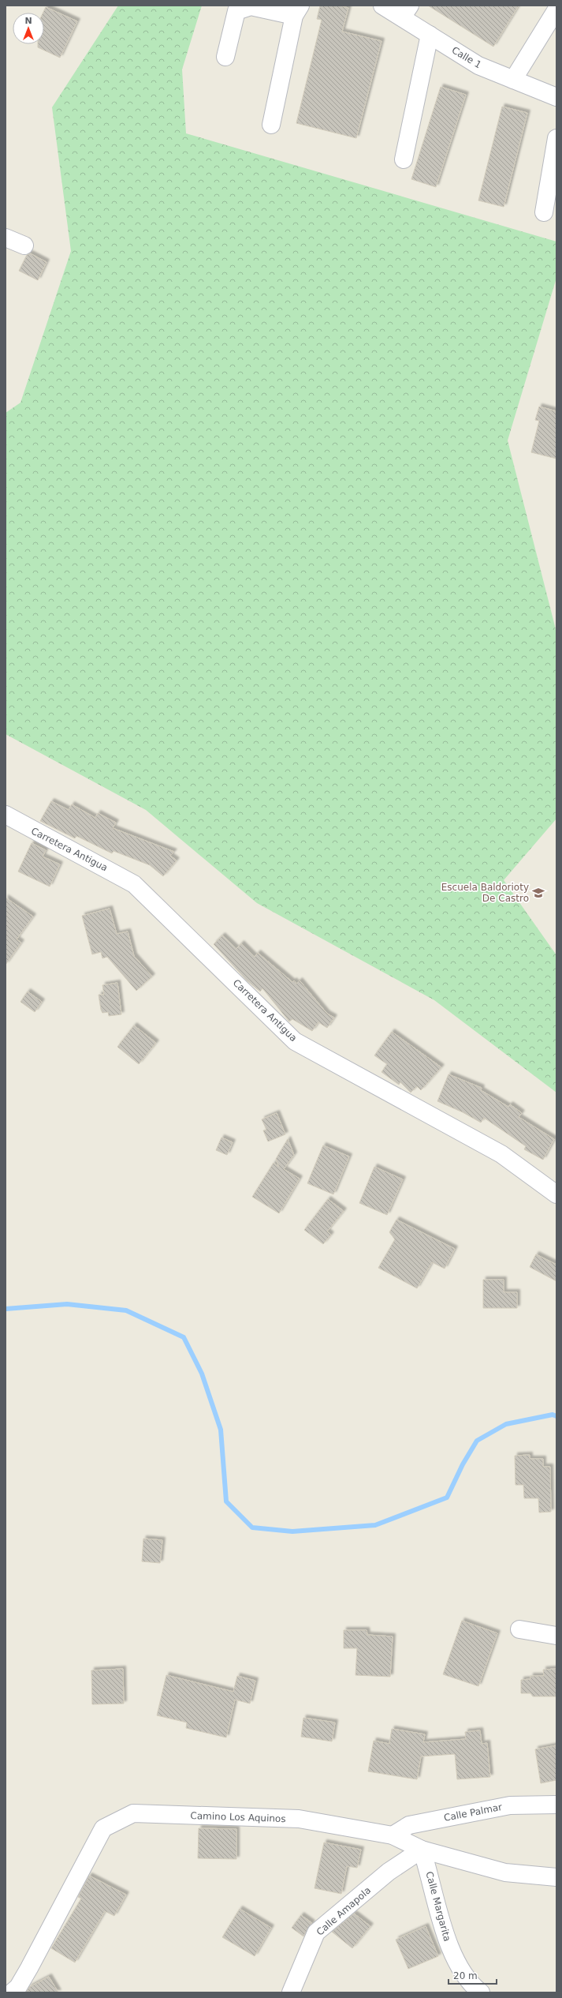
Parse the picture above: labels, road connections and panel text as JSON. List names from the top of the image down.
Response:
{
  "streets": {
    "street": [
      "Calle 1",
      "Carretera Antigua",
      "Calle Palmar",
      "Camino Los Aquinos",
      "Calle Margarita",
      "Calle Amapola"
    ]
  },
  "crossings": [
    ["Calle Palmar", "Camino Los Aquinos"],
    ["Camino Los Aquinos", "Calle Margarita"],
    ["Camino Los Aquinos", "Calle Amapola"],
    ["Calle Margarita", "Calle Amapola"]
  ],
  "places": {
    "school or university": ["Escuela Baldorioty De Castro"]
  },
  "scale_bar": "20 m",
  "north": "top"
}
